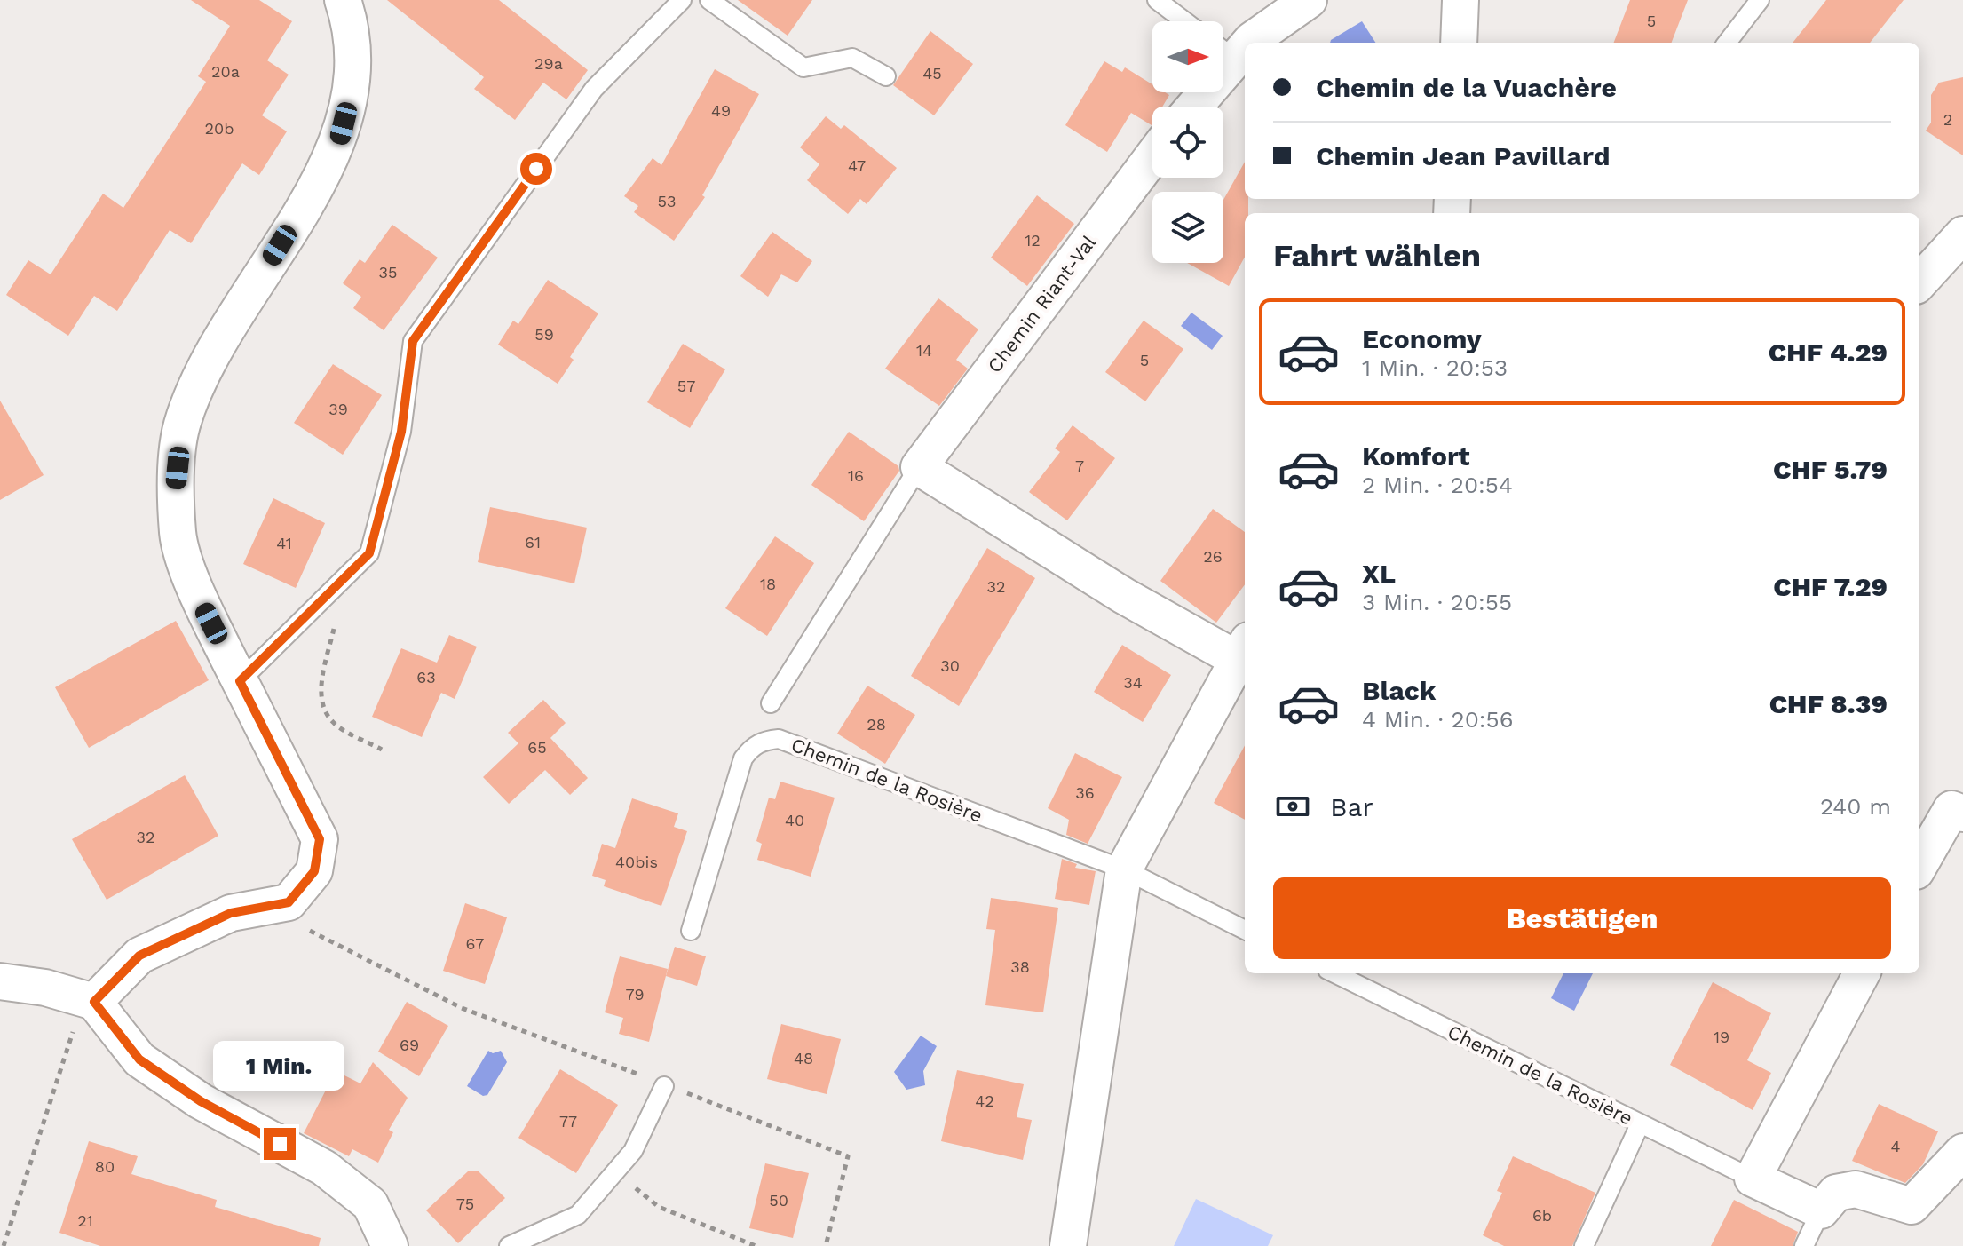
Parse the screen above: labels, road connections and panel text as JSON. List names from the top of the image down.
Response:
{
  "streets": {
    "street": ["Chemin Riant-Val"],
    "lane": ["Chemin de la Rosière"]
  },
  "house_numbers": [
    "5",
    "29a",
    "20a",
    "45",
    "49",
    "2",
    "20b",
    "47",
    "53",
    "12",
    "35",
    "59",
    "14",
    "5",
    "57",
    "39",
    "7",
    "16",
    "61",
    "41",
    "26",
    "18",
    "32",
    "30",
    "63",
    "34",
    "28",
    "65",
    "36",
    "40",
    "32",
    "40bis",
    "67",
    "38",
    "79",
    "19",
    "69",
    "48",
    "42",
    "77",
    "4",
    "80",
    "50",
    "75",
    "6b",
    "21"
  ],
  "north": "right",
  "page": {
    "banner": ["Chemin de la Vuachère", "Chemin Jean Pavillard"],
    "heading": "Fahrt wählen",
    "list": [
      {
        "name": "Economy",
        "note": "1 Min. · 20:53",
        "value": "CHF 4.29"
      },
      {
        "name": "Komfort",
        "note": "2 Min. · 20:54",
        "value": "CHF 5.79"
      },
      {
        "name": "XL",
        "note": "3 Min. · 20:55",
        "value": "CHF 7.29"
      },
      {
        "name": "Black",
        "note": "4 Min. · 20:56",
        "value": "CHF 8.39"
      }
    ],
    "pay": ["Bar", "240 m"],
    "buttons": "Bestätigen",
    "bubble": "1 Min."
  }
}
